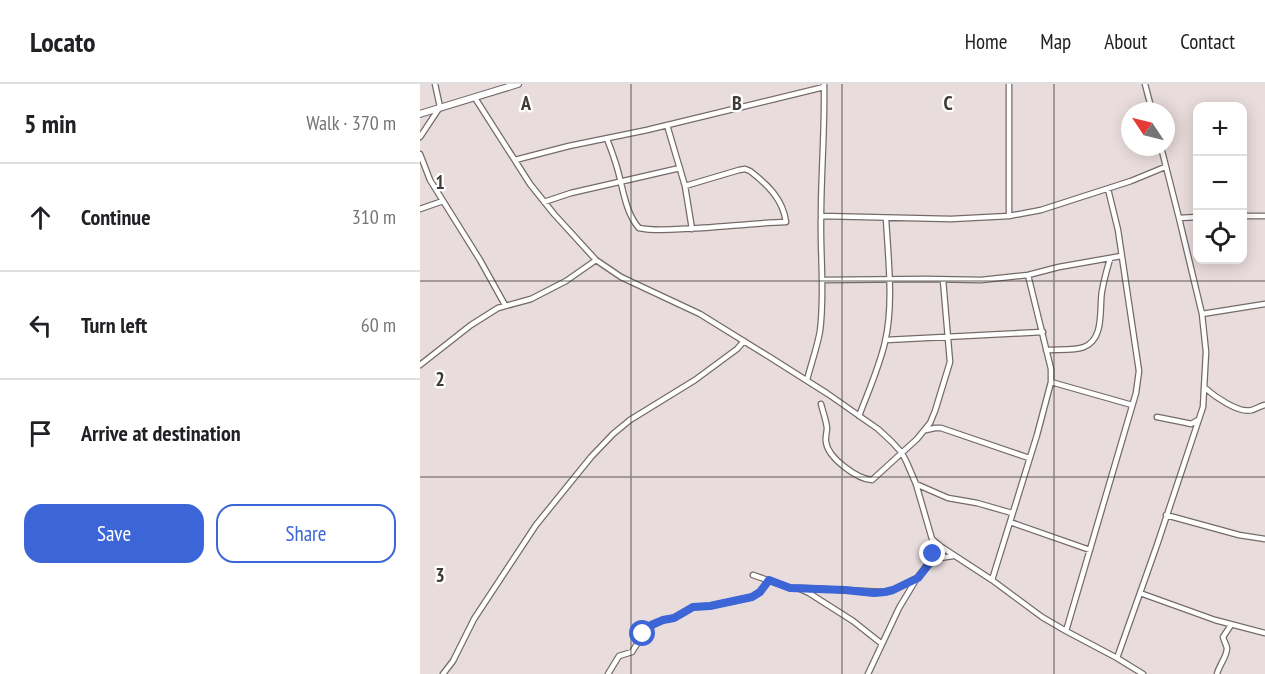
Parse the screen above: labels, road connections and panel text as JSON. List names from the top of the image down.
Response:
{
  "north": "top left",
  "page": {
    "header": "Locato",
    "nav": [
      "Home",
      "Map",
      "About",
      "Contact"
    ],
    "heading": ["5 min", "Walk · 370 m"],
    "map_buttons": ["+", "−"],
    "list": [
      ["Continue", "310 m"],
      ["Turn left", "60 m"],
      "Arrive at destination"
    ],
    "buttons": ["Save", "Share"]
  },
  "grid": {
    "columns": ["A", "B", "C"],
    "rows": ["1", "2", "3"]
  }
}
